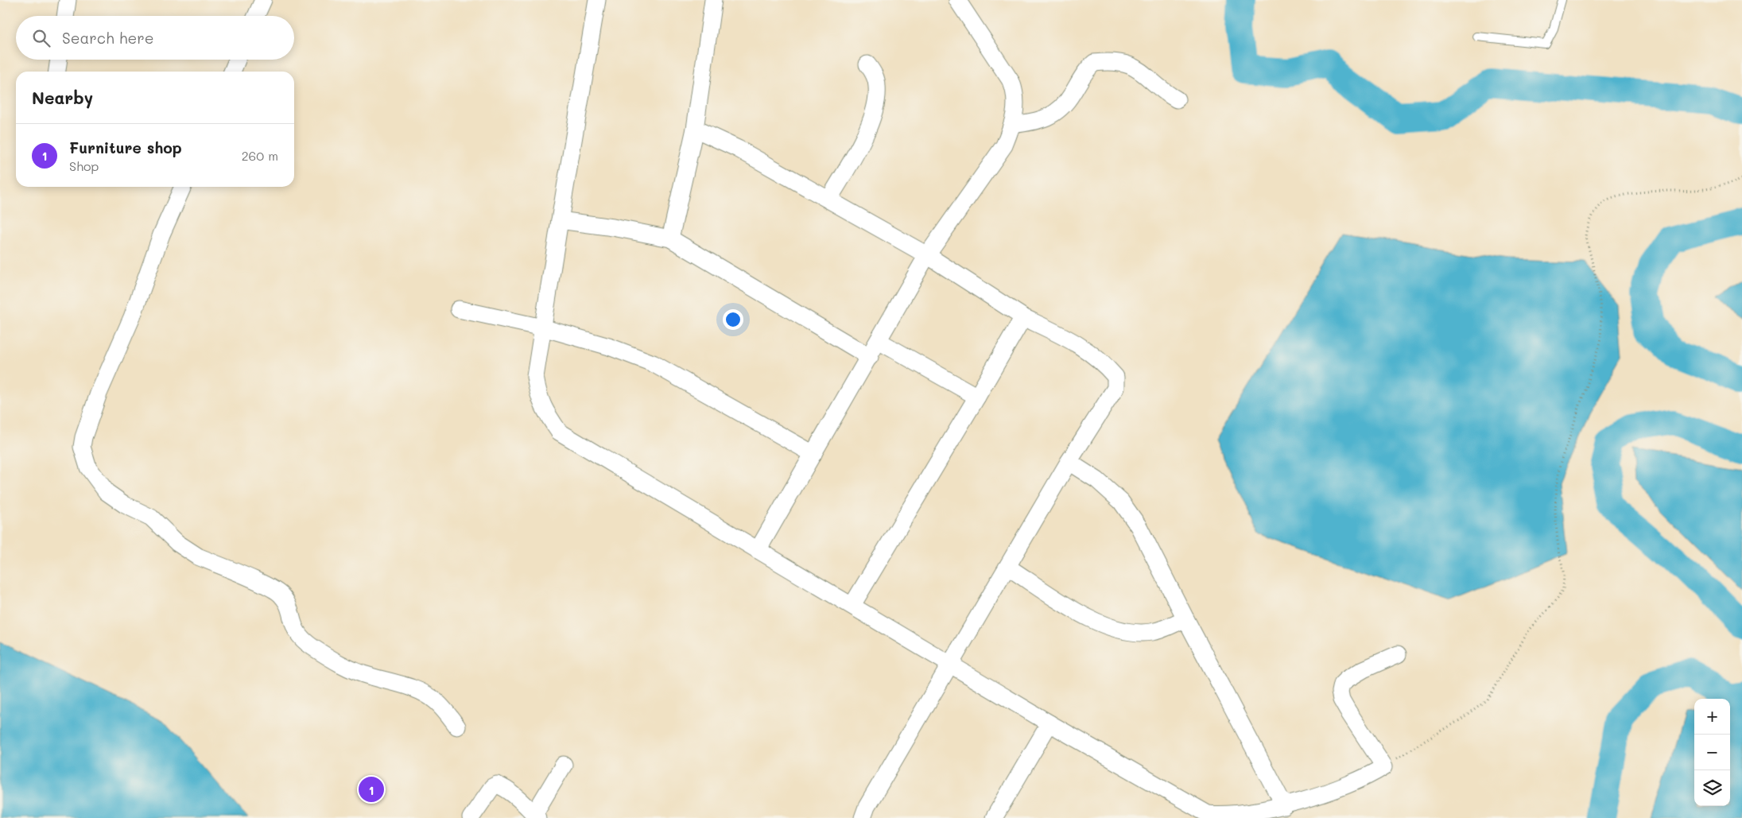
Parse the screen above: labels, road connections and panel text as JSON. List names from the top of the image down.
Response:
{
  "page": {
    "search": "Search here",
    "heading": "Nearby",
    "list": [
      {
        "mark": "1",
        "name": "Furniture shop",
        "note": "Shop",
        "value": "260 m"
      }
    ],
    "map_buttons": ["+", "−"],
    "pins": "1"
  }
}
